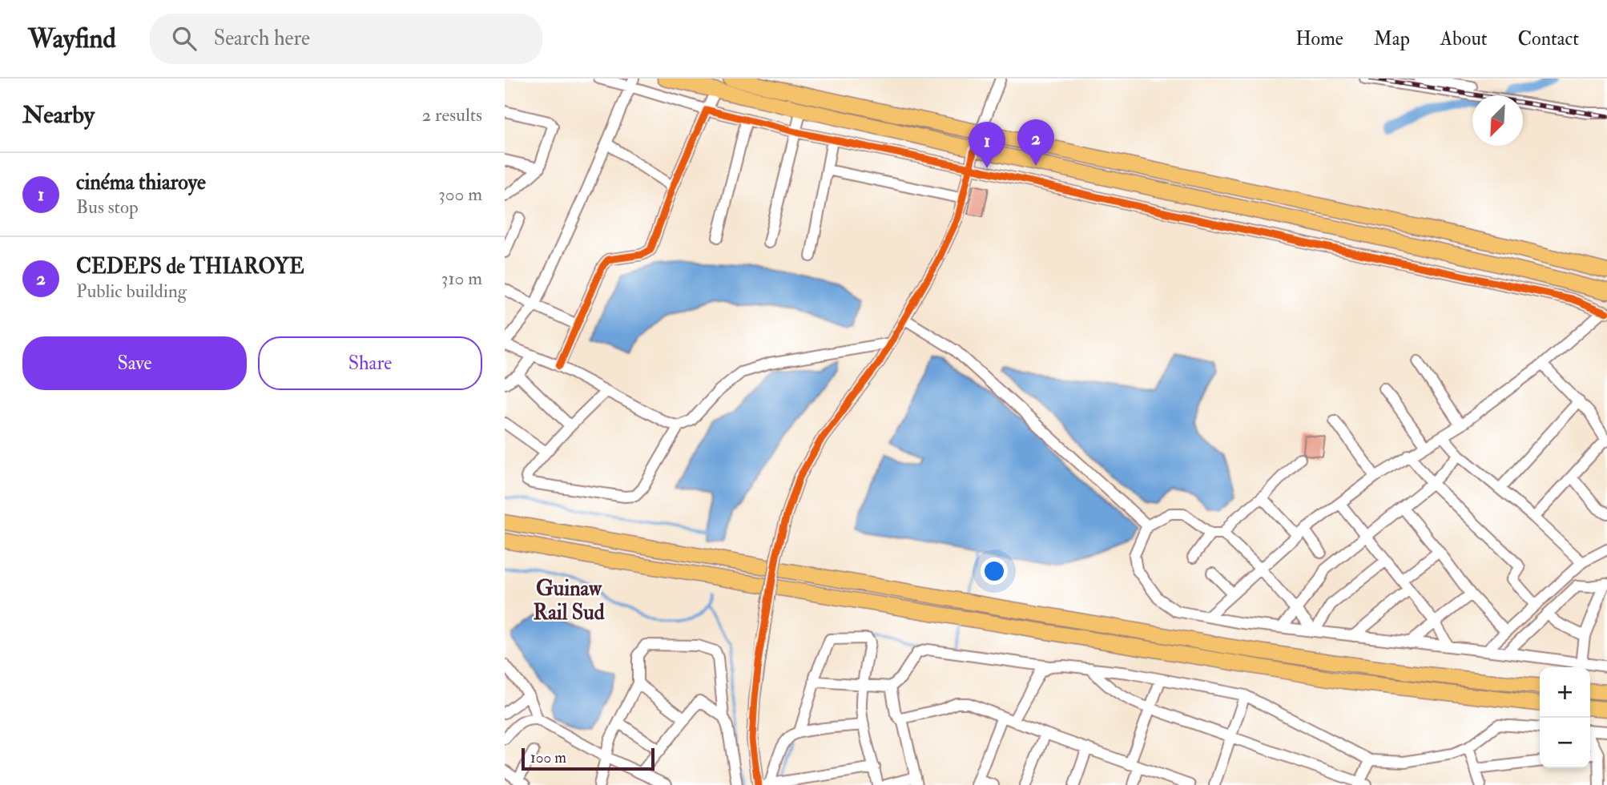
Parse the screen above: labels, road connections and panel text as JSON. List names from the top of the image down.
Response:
{
  "districts": ["Guinaw Rail Sud"],
  "scale_bar": "100 m",
  "north": "bottom left",
  "page": {
    "header": "Wayfind",
    "search": "Search here",
    "nav": [
      "Home",
      "Map",
      "About",
      "Contact"
    ],
    "heading": ["Nearby", "2 results"],
    "pins": ["2", "1"],
    "list": [
      {
        "mark": "1",
        "name": "cinéma thiaroye",
        "note": "Bus stop",
        "value": "300 m"
      },
      {
        "mark": "2",
        "name": "CEDEPS de THIAROYE",
        "note": "Public building",
        "value": "310 m"
      }
    ],
    "buttons": ["Save", "Share"],
    "map_buttons": ["+", "−"],
    "scale": "100 m"
  }
}
